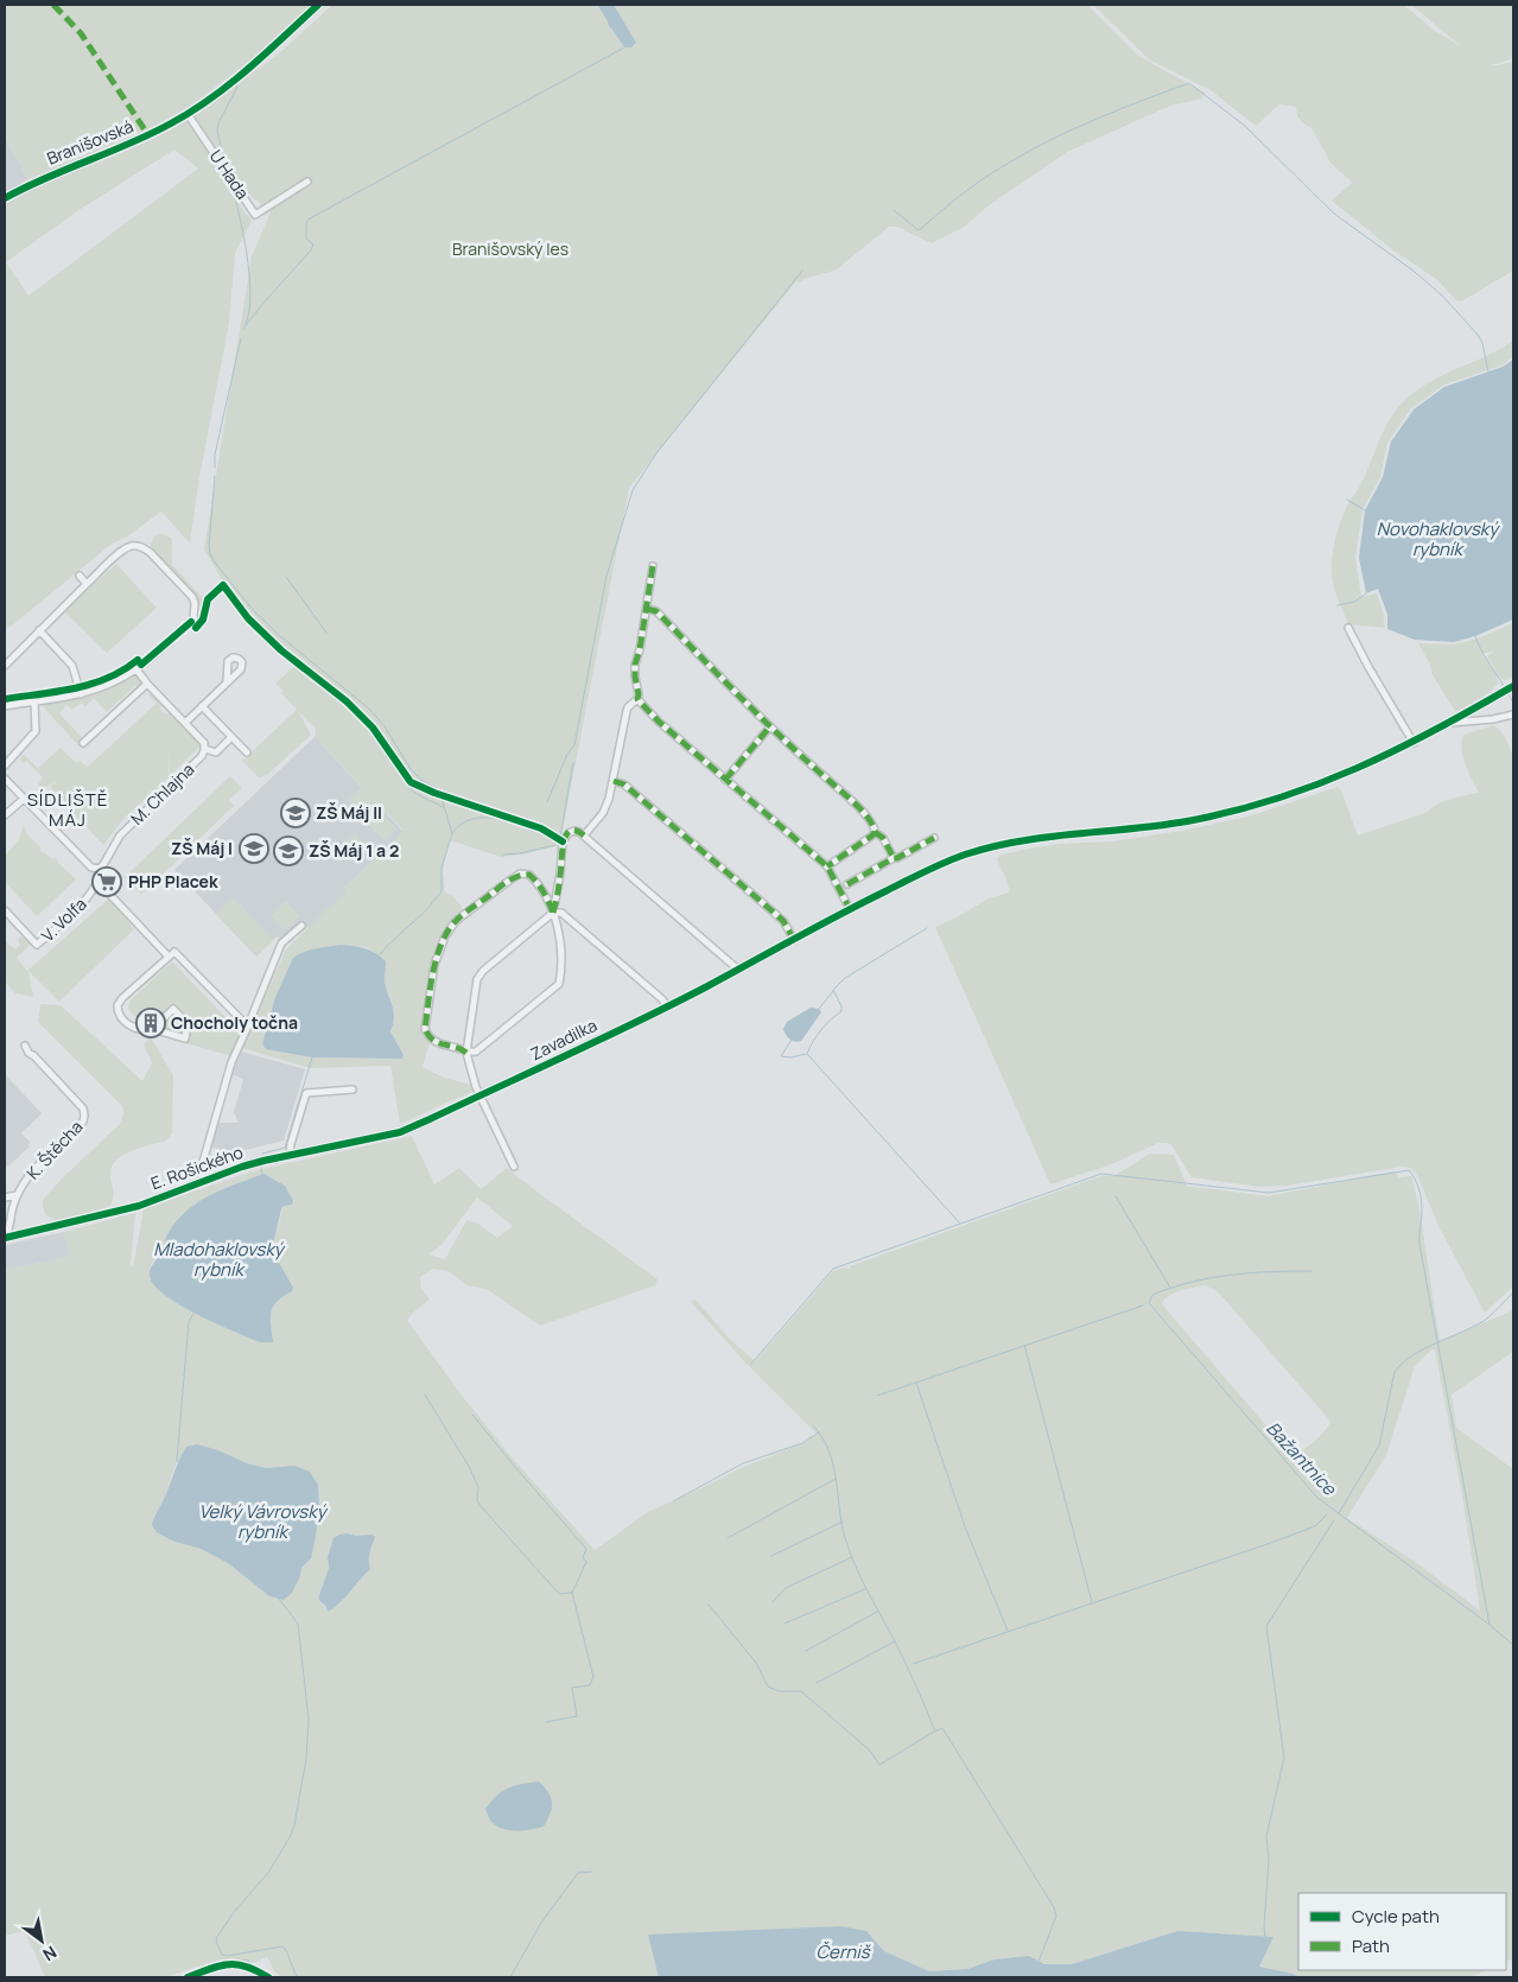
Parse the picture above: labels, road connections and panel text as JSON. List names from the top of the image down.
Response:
{
  "streets": {
    "street": [
      "Branišovská",
      "U Hada",
      "M. Chlajna",
      "V. Volfa",
      "Zavadilka",
      "K. Štěcha",
      "E. Rošického"
    ]
  },
  "crossings": [
    ["Branišovská", "U Hada"],
    ["M. Chlajna", "V. Volfa"],
    ["Zavadilka", "E. Rošického"],
    ["K. Štěcha", "E. Rošického"]
  ],
  "districts": ["SÍDLIŠTĚ MÁJ"],
  "water": [
    "Novohaklovský rybník",
    "Mladohaklovský rybník",
    "Bažantnice",
    "Velký Vávrovský rybník",
    "Černiš"
  ],
  "parks": ["Branišovský les"],
  "places": {
    "school or university": ["ZŠ Máj II", "ZŠ Máj I", "ZŠ Máj 1 a 2"],
    "supermarket": ["PHP Placek"],
    "building": ["Chocholy točna"]
  },
  "legend": ["Cycle path", "Path"],
  "north": "bottom right"
}
